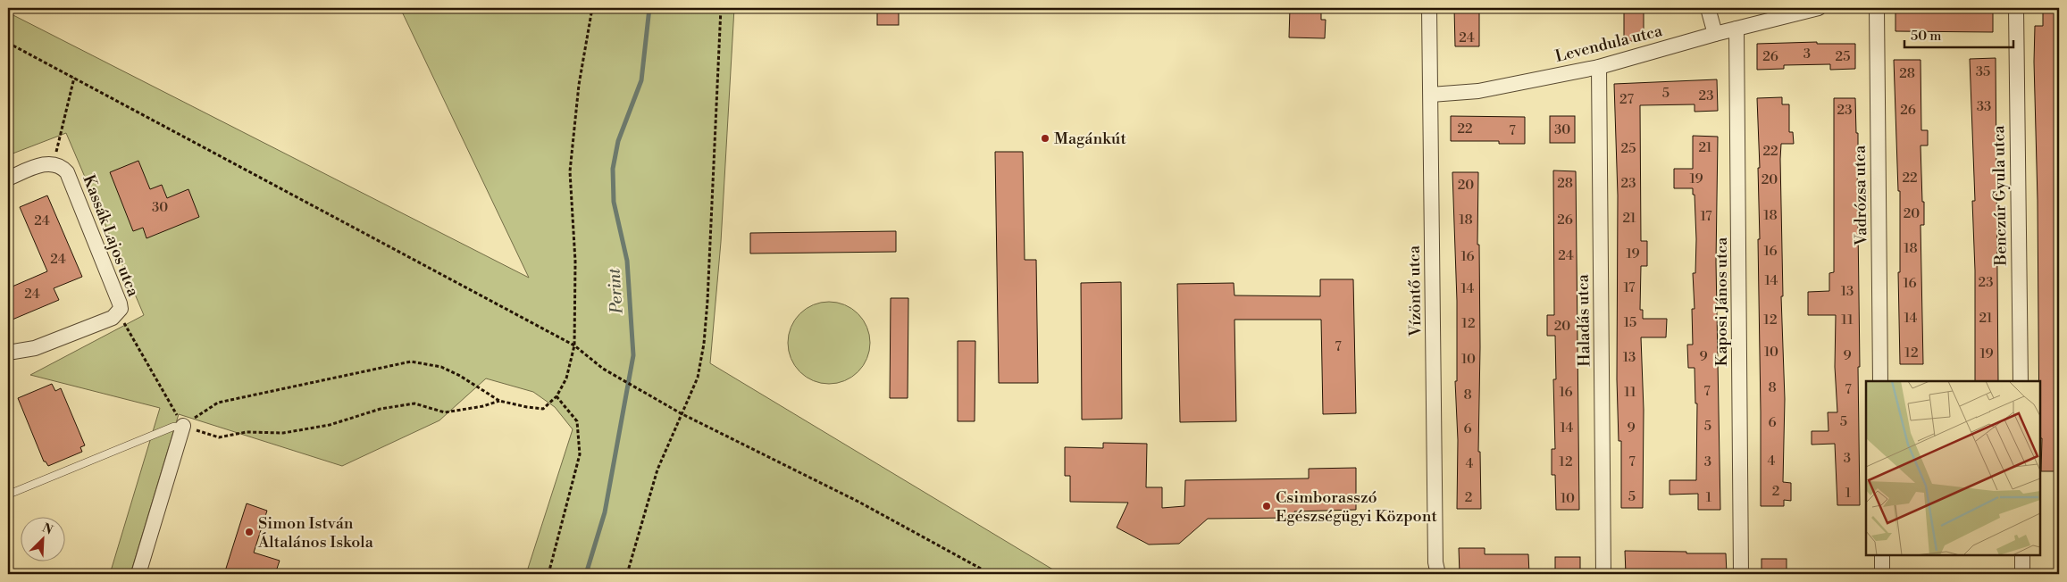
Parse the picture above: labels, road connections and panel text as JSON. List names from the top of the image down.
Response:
{
  "streets": {
    "street": [
      "Levendula utca",
      "Vadrózsa utca",
      "Benczúr Gyula utca",
      "Kassák Lajos utca",
      "Vízöntő utca",
      "Kaposi János utca",
      "Haladás utca"
    ]
  },
  "crossings": [
    ["Levendula utca", "Vízöntő utca"],
    ["Levendula utca", "Kaposi János utca"],
    ["Levendula utca", "Haladás utca"]
  ],
  "water": ["Perint"],
  "places": ["Magánkút", "Csimborasszó Egészségügyi Központ", "Simon István Általános Iskola"],
  "house_numbers": [
    "24",
    "3",
    "26",
    "25",
    "35",
    "28",
    "5",
    "23",
    "27",
    "33",
    "23",
    "26",
    "22",
    "30",
    "7",
    "21",
    "25",
    "22",
    "22",
    "19",
    "20",
    "28",
    "23",
    "20",
    "30",
    "20",
    "18",
    "17",
    "21",
    "18",
    "26",
    "24",
    "18",
    "16",
    "19",
    "24",
    "16",
    "24",
    "14",
    "23",
    "16",
    "17",
    "14",
    "13",
    "24",
    "14",
    "21",
    "12",
    "11",
    "15",
    "12",
    "20",
    "7",
    "10",
    "12",
    "19",
    "9",
    "9",
    "13",
    "10",
    "8",
    "7",
    "7",
    "16",
    "11",
    "8",
    "5",
    "6",
    "5",
    "14",
    "9",
    "6",
    "3",
    "4",
    "12",
    "7",
    "3",
    "4",
    "2",
    "1",
    "5",
    "2",
    "1",
    "10"
  ],
  "scale_bar": "50 m",
  "north": "top right"
}
